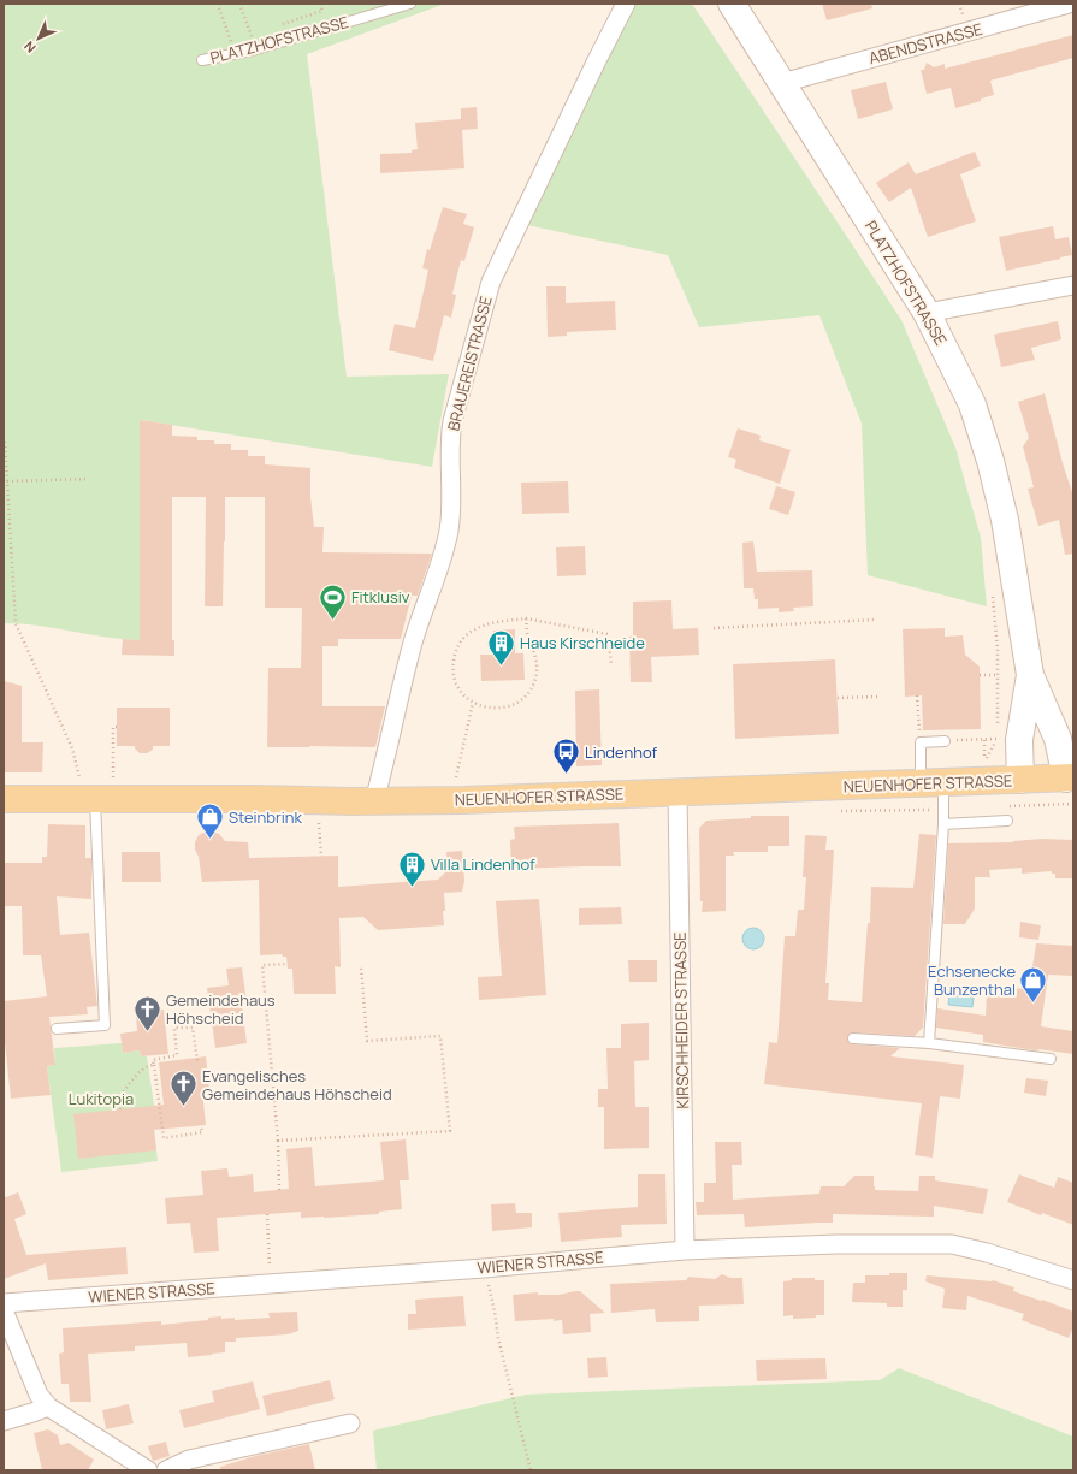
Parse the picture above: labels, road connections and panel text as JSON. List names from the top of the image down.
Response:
{
  "streets": {
    "main road": ["PLATZHOFSTRASSE", "NEUENHOFER STRASSE"],
    "street": [
      "ABENDSTRASSE",
      "BRAUEREISTRASSE",
      "KIRSCHHEIDER STRASSE",
      "WIENER STRASSE"
    ]
  },
  "crossings": [
    ["PLATZHOFSTRASSE", "ABENDSTRASSE"],
    ["PLATZHOFSTRASSE", "NEUENHOFER STRASSE"],
    ["BRAUEREISTRASSE", "NEUENHOFER STRASSE"],
    ["NEUENHOFER STRASSE", "KIRSCHHEIDER STRASSE"],
    ["KIRSCHHEIDER STRASSE", "WIENER STRASSE"]
  ],
  "parks": ["Lukitopia"],
  "places": {
    "sports": ["Fitklusiv"],
    "building": ["Haus Kirschheide", "Villa Lindenhof"],
    "bus stop": ["Lindenhof"],
    "shop": ["Steinbrink", "Echsenecke Bunzenthal"],
    "church": ["Gemeindehaus Höhscheid", "Evangelisches Gemeindehaus Höhscheid"]
  },
  "north": "bottom left"
}
